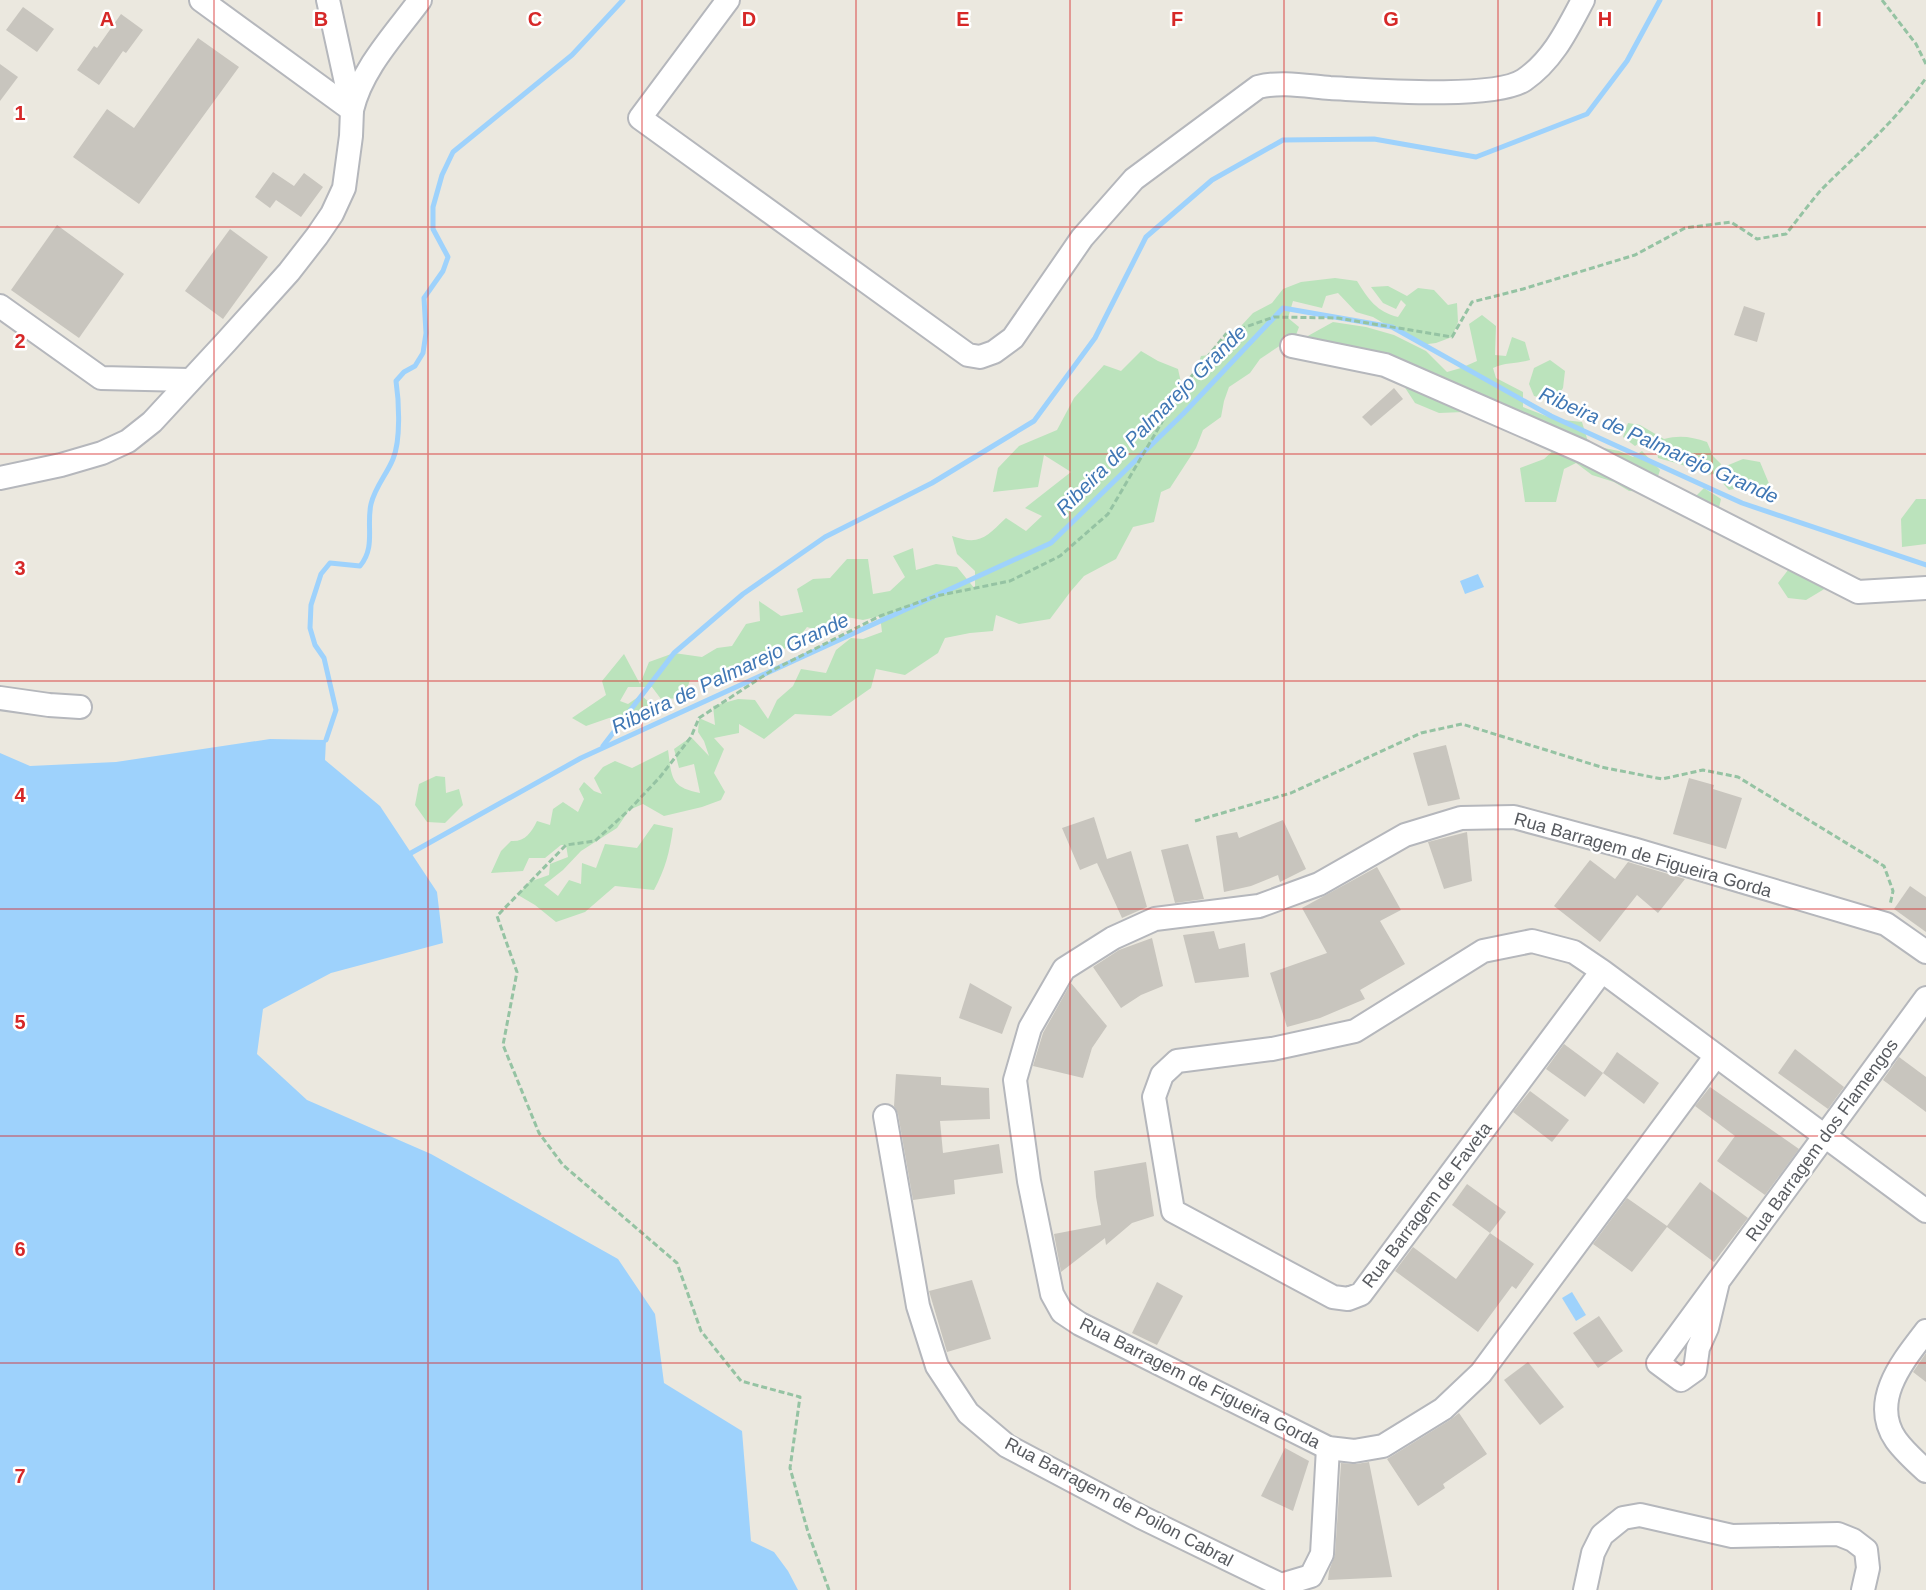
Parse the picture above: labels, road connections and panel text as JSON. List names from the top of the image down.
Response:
{
  "streets": {
    "street": [
      "Rua Barragem de Figueira Gorda",
      "Rua Barragem dos Flamengos",
      "Rua Barragem de Faveta",
      "Rua Barragem de Poilon Cabral"
    ]
  },
  "crossings": [
    ["Rua Barragem de Figueira Gorda", "Rua Barragem de Faveta"],
    ["Rua Barragem de Figueira Gorda", "Rua Barragem de Poilon Cabral"],
    ["Rua Barragem dos Flamengos", "Rua Barragem de Faveta"]
  ],
  "water": ["Ribeira de Palmarejo Grande"],
  "grid": {
    "columns": [
      "A",
      "B",
      "C",
      "D",
      "E",
      "F",
      "G",
      "H",
      "I"
    ],
    "rows": [
      "1",
      "2",
      "3",
      "4",
      "5",
      "6",
      "7"
    ]
  }
}
